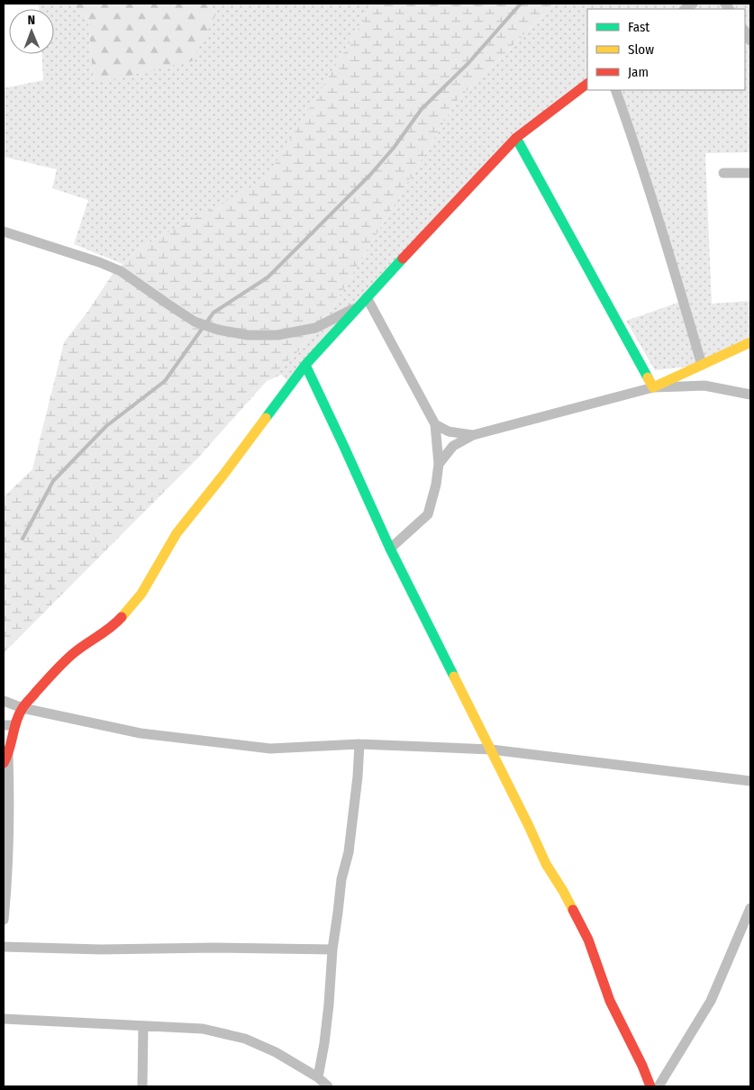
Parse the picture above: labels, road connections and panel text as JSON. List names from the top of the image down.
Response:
{
  "legend": ["Fast", "Slow", "Jam"],
  "north": "top"
}
